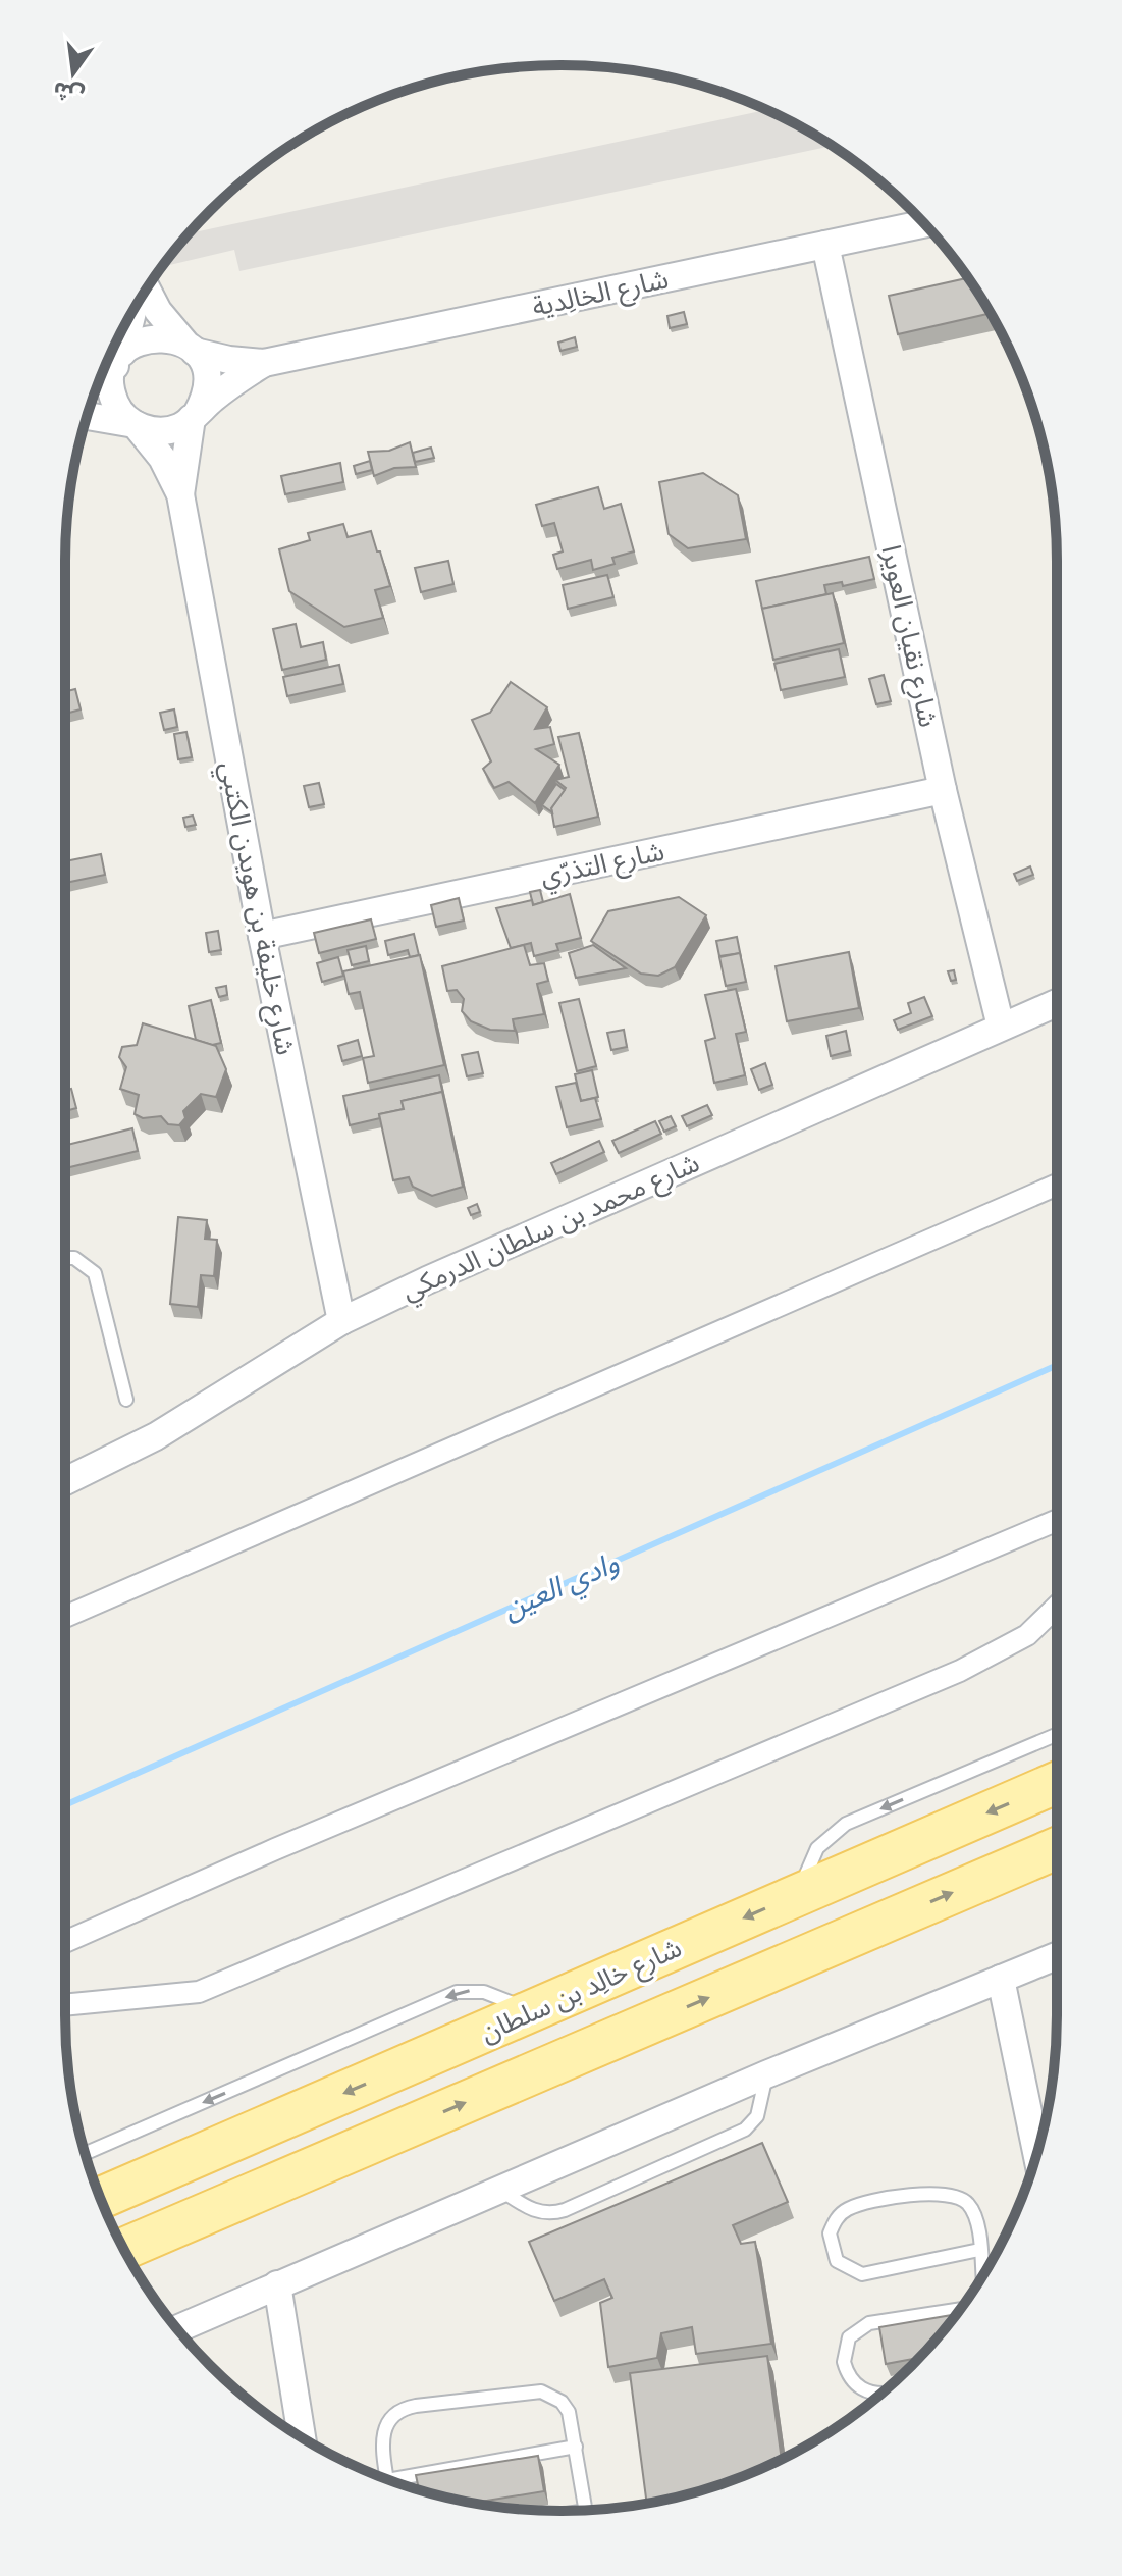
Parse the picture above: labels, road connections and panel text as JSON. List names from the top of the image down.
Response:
{
  "streets": {
    "main road": ["شارع خالِد بن سلطان"],
    "street": [
      "شارع الخالِدية",
      "شارع نقيان العويرا",
      "شارع التذرّي",
      "شارع خليفة بن هويدن الكتبي",
      "شارع محمد بن سلطان الدرمكي"
    ]
  },
  "crossings": [
    ["شارع الخالِدية", "شارع نقيان العويرا"],
    ["شارع الخالِدية", "شارع خليفة بن هويدن الكتبي"],
    ["شارع نقيان العويرا", "شارع التذرّي"],
    ["شارع نقيان العويرا", "شارع محمد بن سلطان الدرمكي"],
    ["شارع التذرّي", "شارع خليفة بن هويدن الكتبي"],
    ["شارع خليفة بن هويدن الكتبي", "شارع محمد بن سلطان الدرمكي"]
  ],
  "water": ["وادي العين"],
  "north": "bottom"
}
